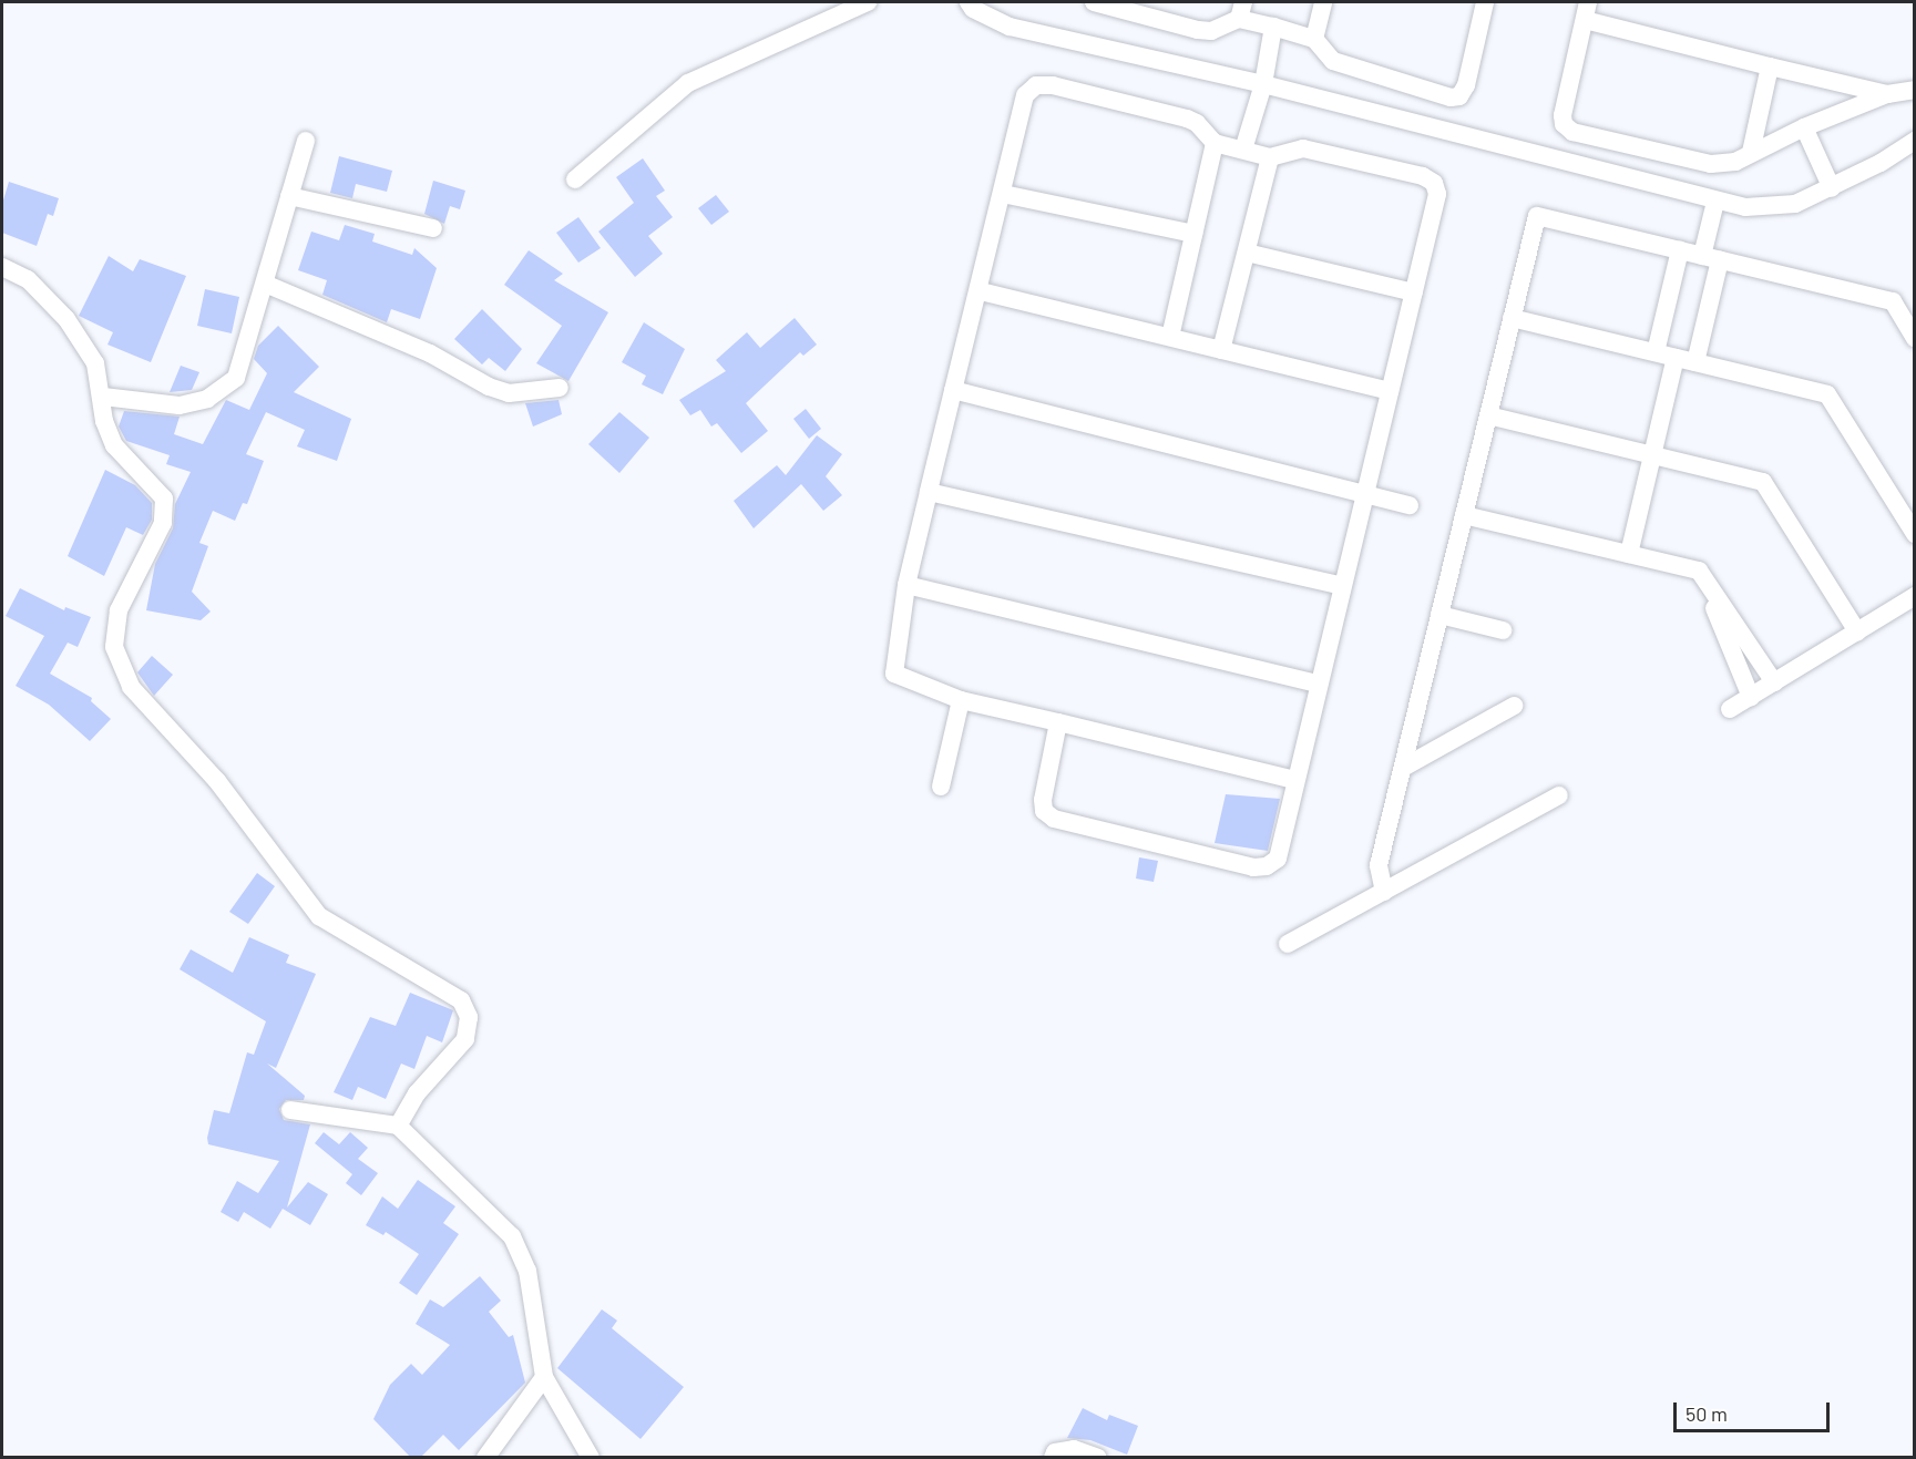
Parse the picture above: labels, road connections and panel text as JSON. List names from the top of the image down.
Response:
{
  "scale_bar": "50 m"
}
